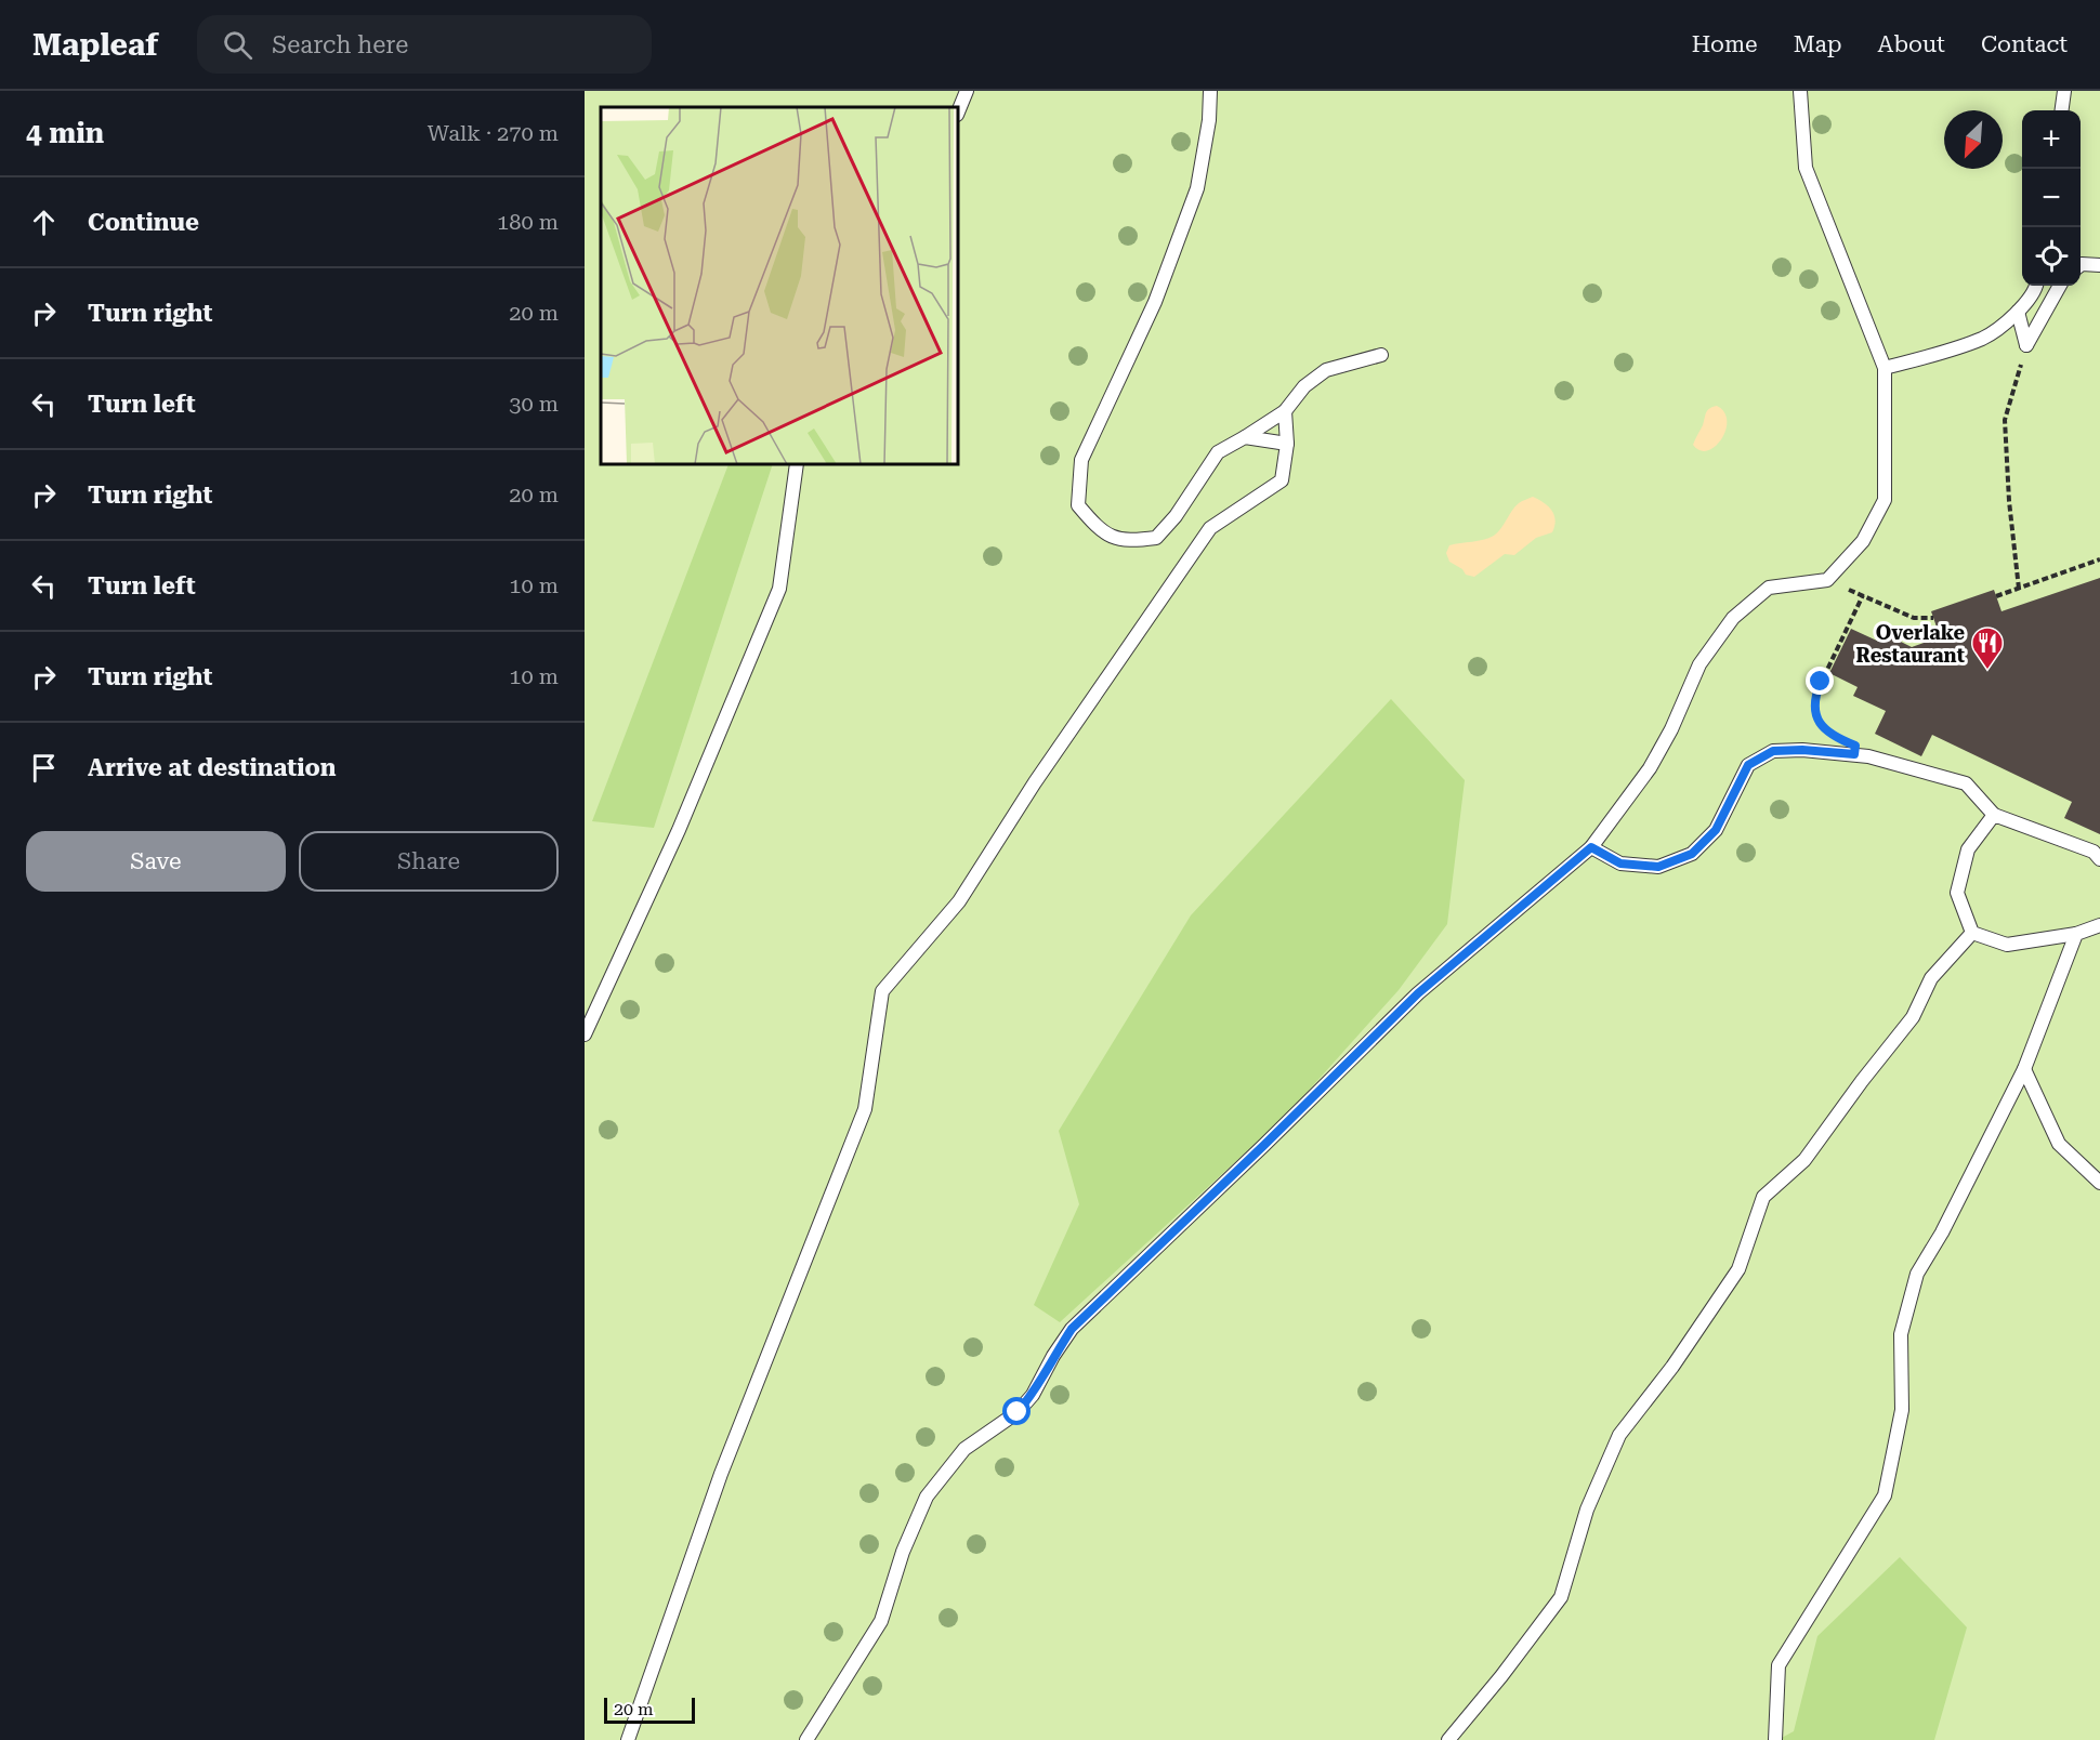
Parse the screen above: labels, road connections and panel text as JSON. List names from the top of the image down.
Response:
{
  "places": {
    "restaurant": ["Overlake Restaurant"]
  },
  "scale_bar": "20 m",
  "north": "bottom left",
  "page": {
    "header": "Mapleaf",
    "search": "Search here",
    "nav": [
      "Home",
      "Map",
      "About",
      "Contact"
    ],
    "heading": ["4 min", "Walk · 270 m"],
    "map_buttons": ["+", "−"],
    "list": [
      ["Continue", "180 m"],
      ["Turn right", "20 m"],
      ["Turn left", "30 m"],
      ["Turn right", "20 m"],
      ["Turn left", "10 m"],
      ["Turn right", "10 m"],
      "Arrive at destination"
    ],
    "buttons": ["Save", "Share"],
    "scale": "20 m"
  }
}
